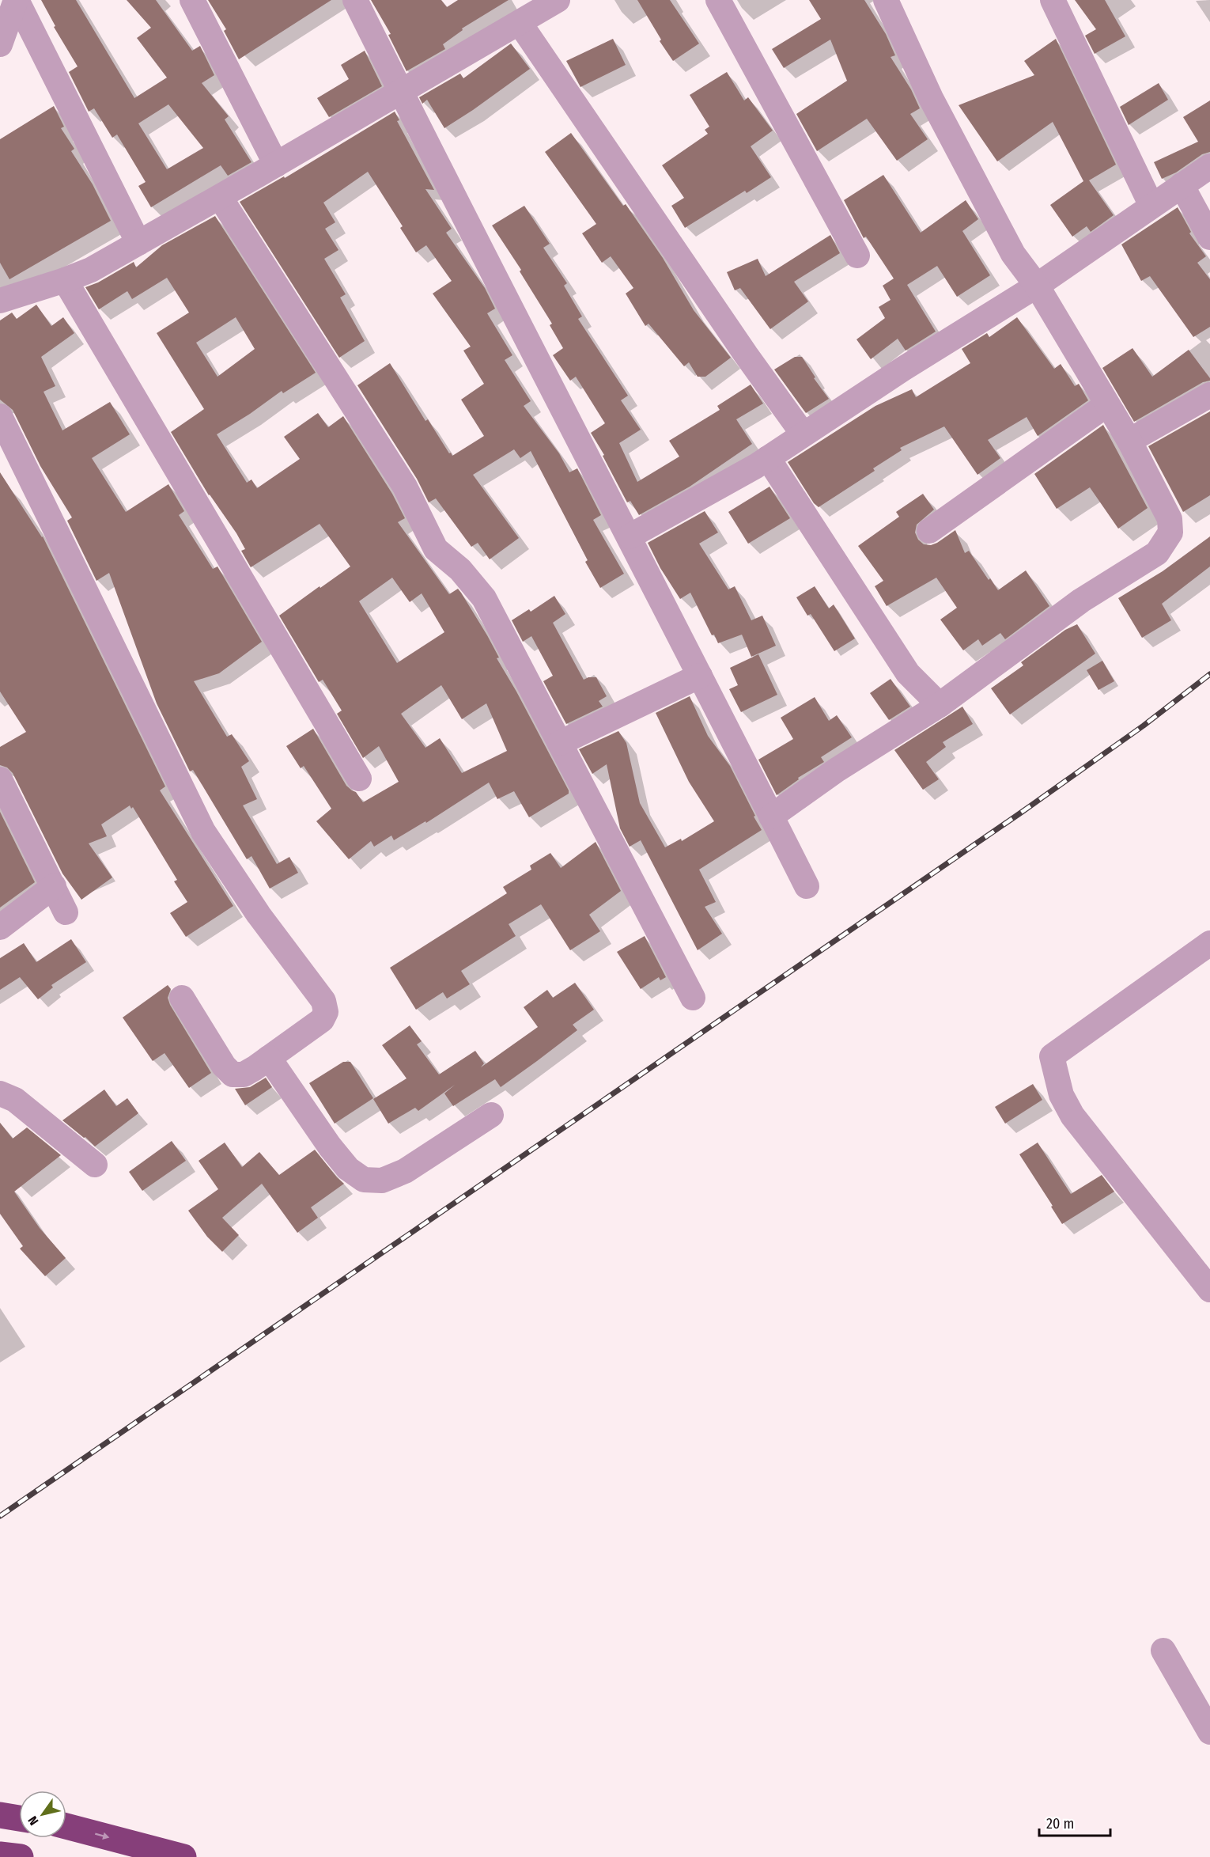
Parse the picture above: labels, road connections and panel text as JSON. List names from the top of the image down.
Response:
{
  "scale_bar": "20 m",
  "north": "bottom left"
}
